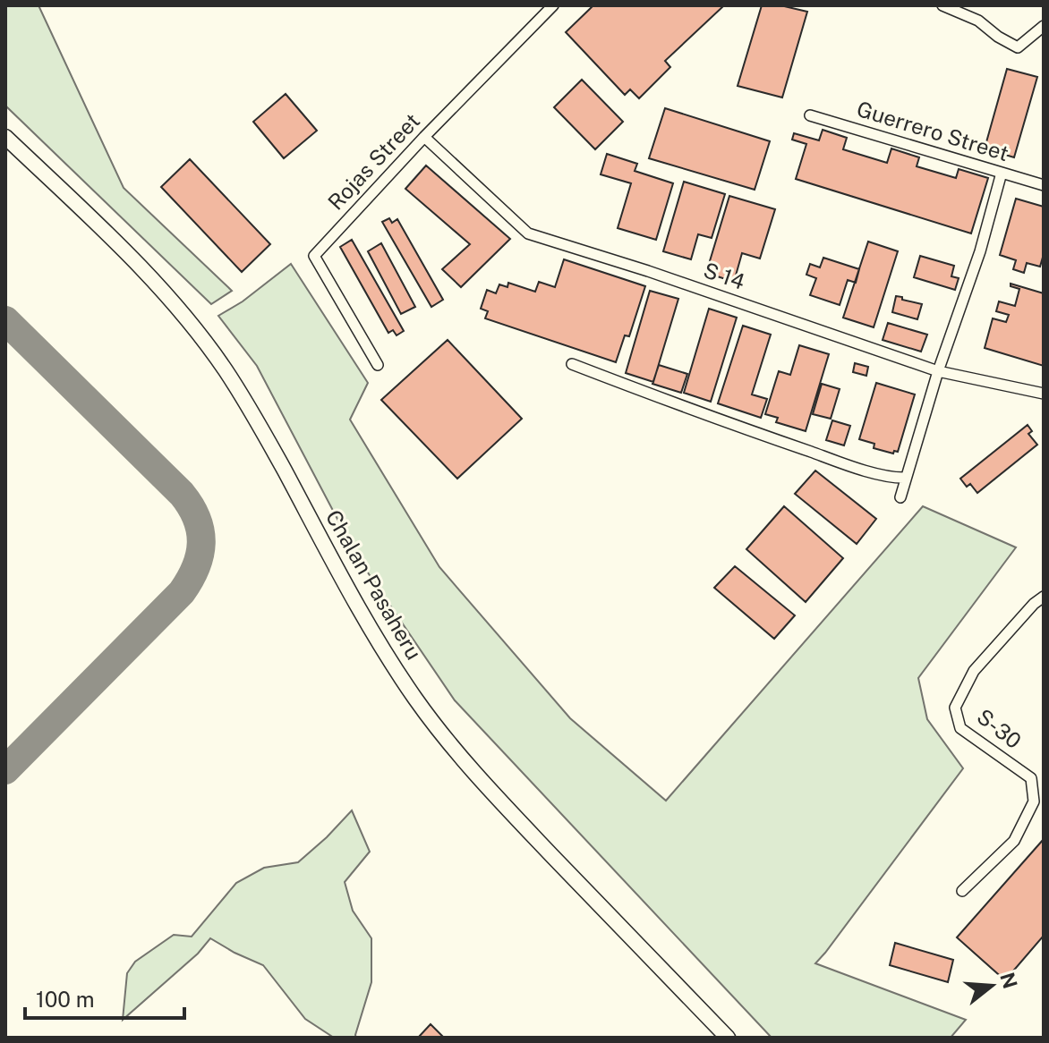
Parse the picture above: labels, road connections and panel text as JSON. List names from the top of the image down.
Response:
{
  "streets": {
    "main road": ["Chalan Pasaheru"],
    "street": [
      "Guerrero Street",
      "Rojas Street",
      "S 14",
      "S-30"
    ]
  },
  "crossings": [
    ["Rojas Street", "S 14"]
  ],
  "scale_bar": "100 m",
  "north": "right"
}
